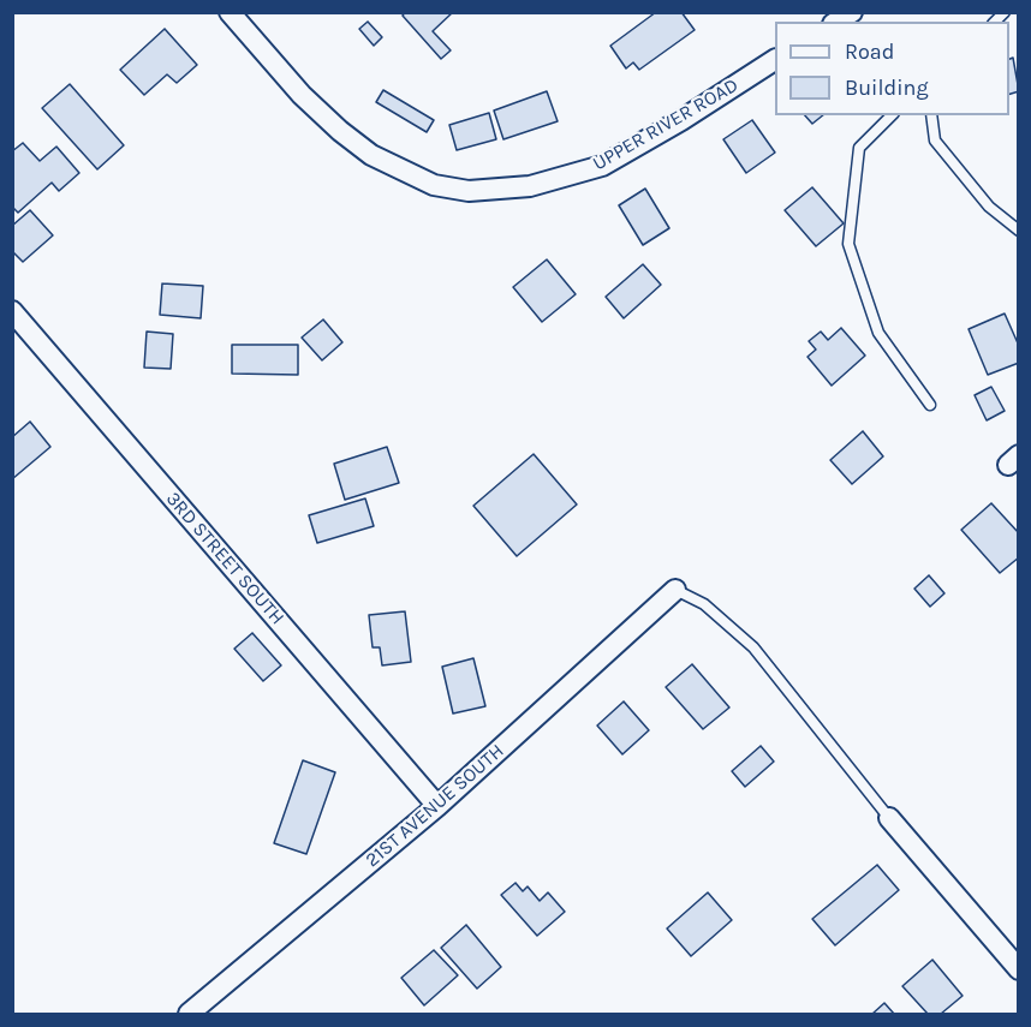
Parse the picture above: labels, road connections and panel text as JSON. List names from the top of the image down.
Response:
{
  "streets": {
    "street": ["UPPER RIVER ROAD", "3RD STREET SOUTH", "21ST AVENUE SOUTH"]
  },
  "crossings": [
    ["3RD STREET SOUTH", "21ST AVENUE SOUTH"]
  ],
  "legend": ["Road", "Building"]
}
